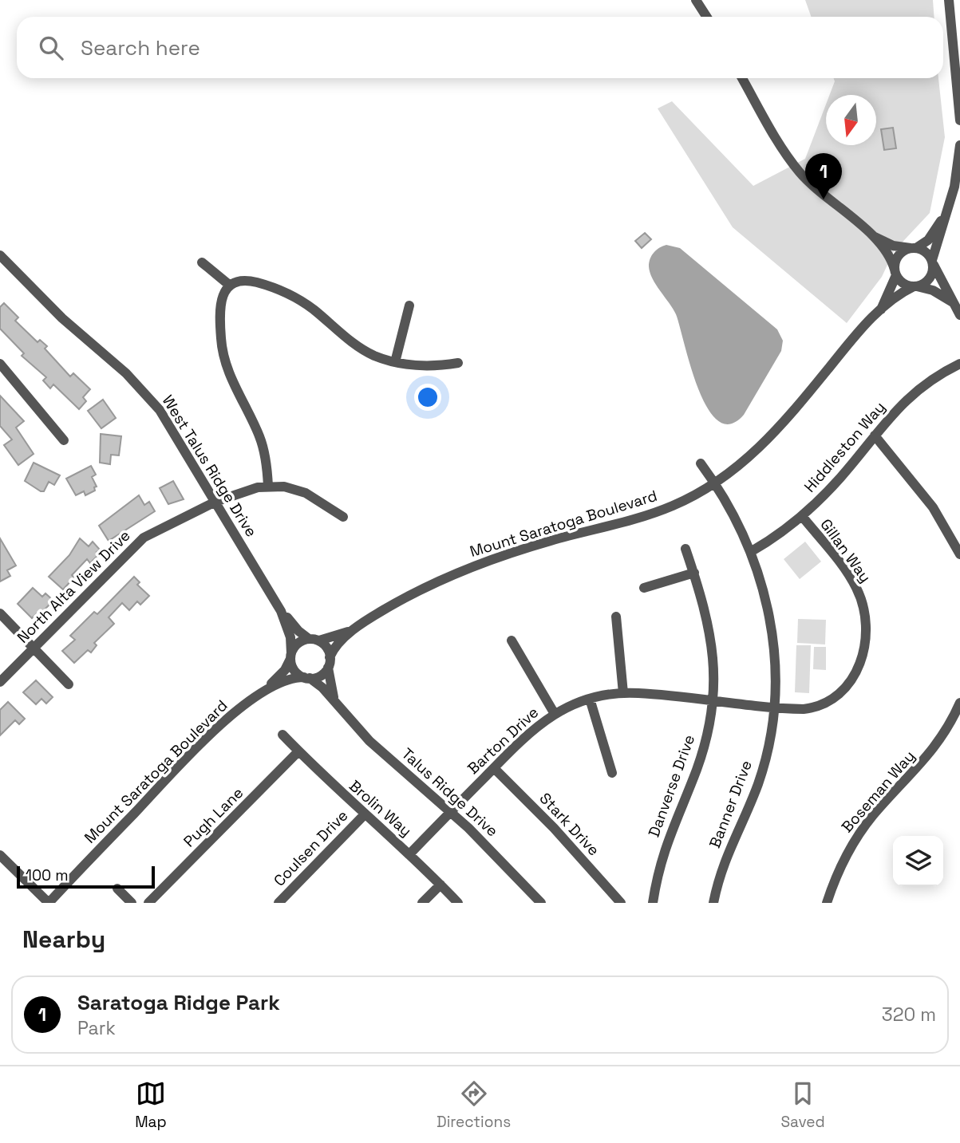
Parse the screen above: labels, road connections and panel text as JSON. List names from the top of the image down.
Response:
{
  "streets": {
    "street": [
      "Hiddleston Way",
      "West Talus Ridge Drive",
      "Mount Saratoga Boulevard",
      "Gillan Way",
      "North Alta View Drive",
      "Barton Drive",
      "Danverse Drive",
      "Boseman Way",
      "Talus Ridge Drive",
      "Banner Drive",
      "Brolin Way",
      "Pugh Lane",
      "Stark Drive",
      "Coulsen Drive"
    ]
  },
  "crossings": [
    ["Hiddleston Way", "Gillan Way"],
    ["Hiddleston Way", "Banner Drive"],
    ["West Talus Ridge Drive", "Mount Saratoga Boulevard"],
    ["West Talus Ridge Drive", "North Alta View Drive"],
    ["West Talus Ridge Drive", "Talus Ridge Drive"],
    ["Mount Saratoga Boulevard", "Talus Ridge Drive"],
    ["Mount Saratoga Boulevard", "Banner Drive"],
    ["Gillan Way", "Barton Drive"],
    ["Gillan Way", "Banner Drive"],
    ["Barton Drive", "Danverse Drive"],
    ["Barton Drive", "Talus Ridge Drive"],
    ["Barton Drive", "Banner Drive"],
    ["Barton Drive", "Brolin Way"],
    ["Barton Drive", "Stark Drive"],
    ["Brolin Way", "Pugh Lane"],
    ["Brolin Way", "Coulsen Drive"]
  ],
  "scale_bar": "100 m",
  "north": "bottom",
  "page": {
    "search": "Search here",
    "pins": "1",
    "scale": "100 m",
    "heading": "Nearby",
    "list": [
      {
        "mark": "1",
        "name": "Saratoga Ridge Park",
        "note": "Park",
        "value": "320 m"
      }
    ],
    "nav": ["Map", "Directions", "Saved"]
  }
}
